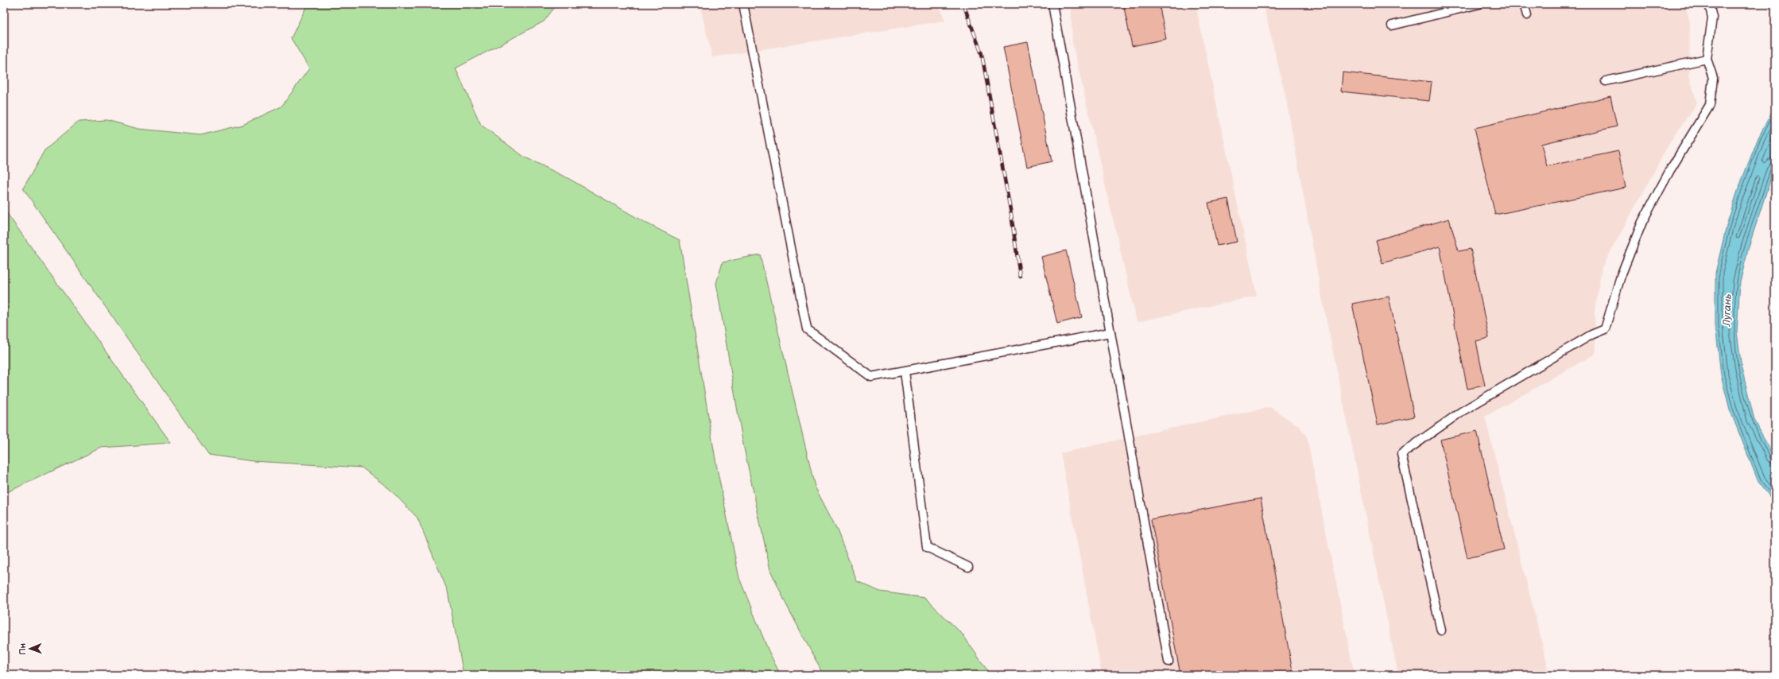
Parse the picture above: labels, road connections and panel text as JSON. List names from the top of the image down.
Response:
{
  "water": ["Лугань"],
  "north": "left"
}
